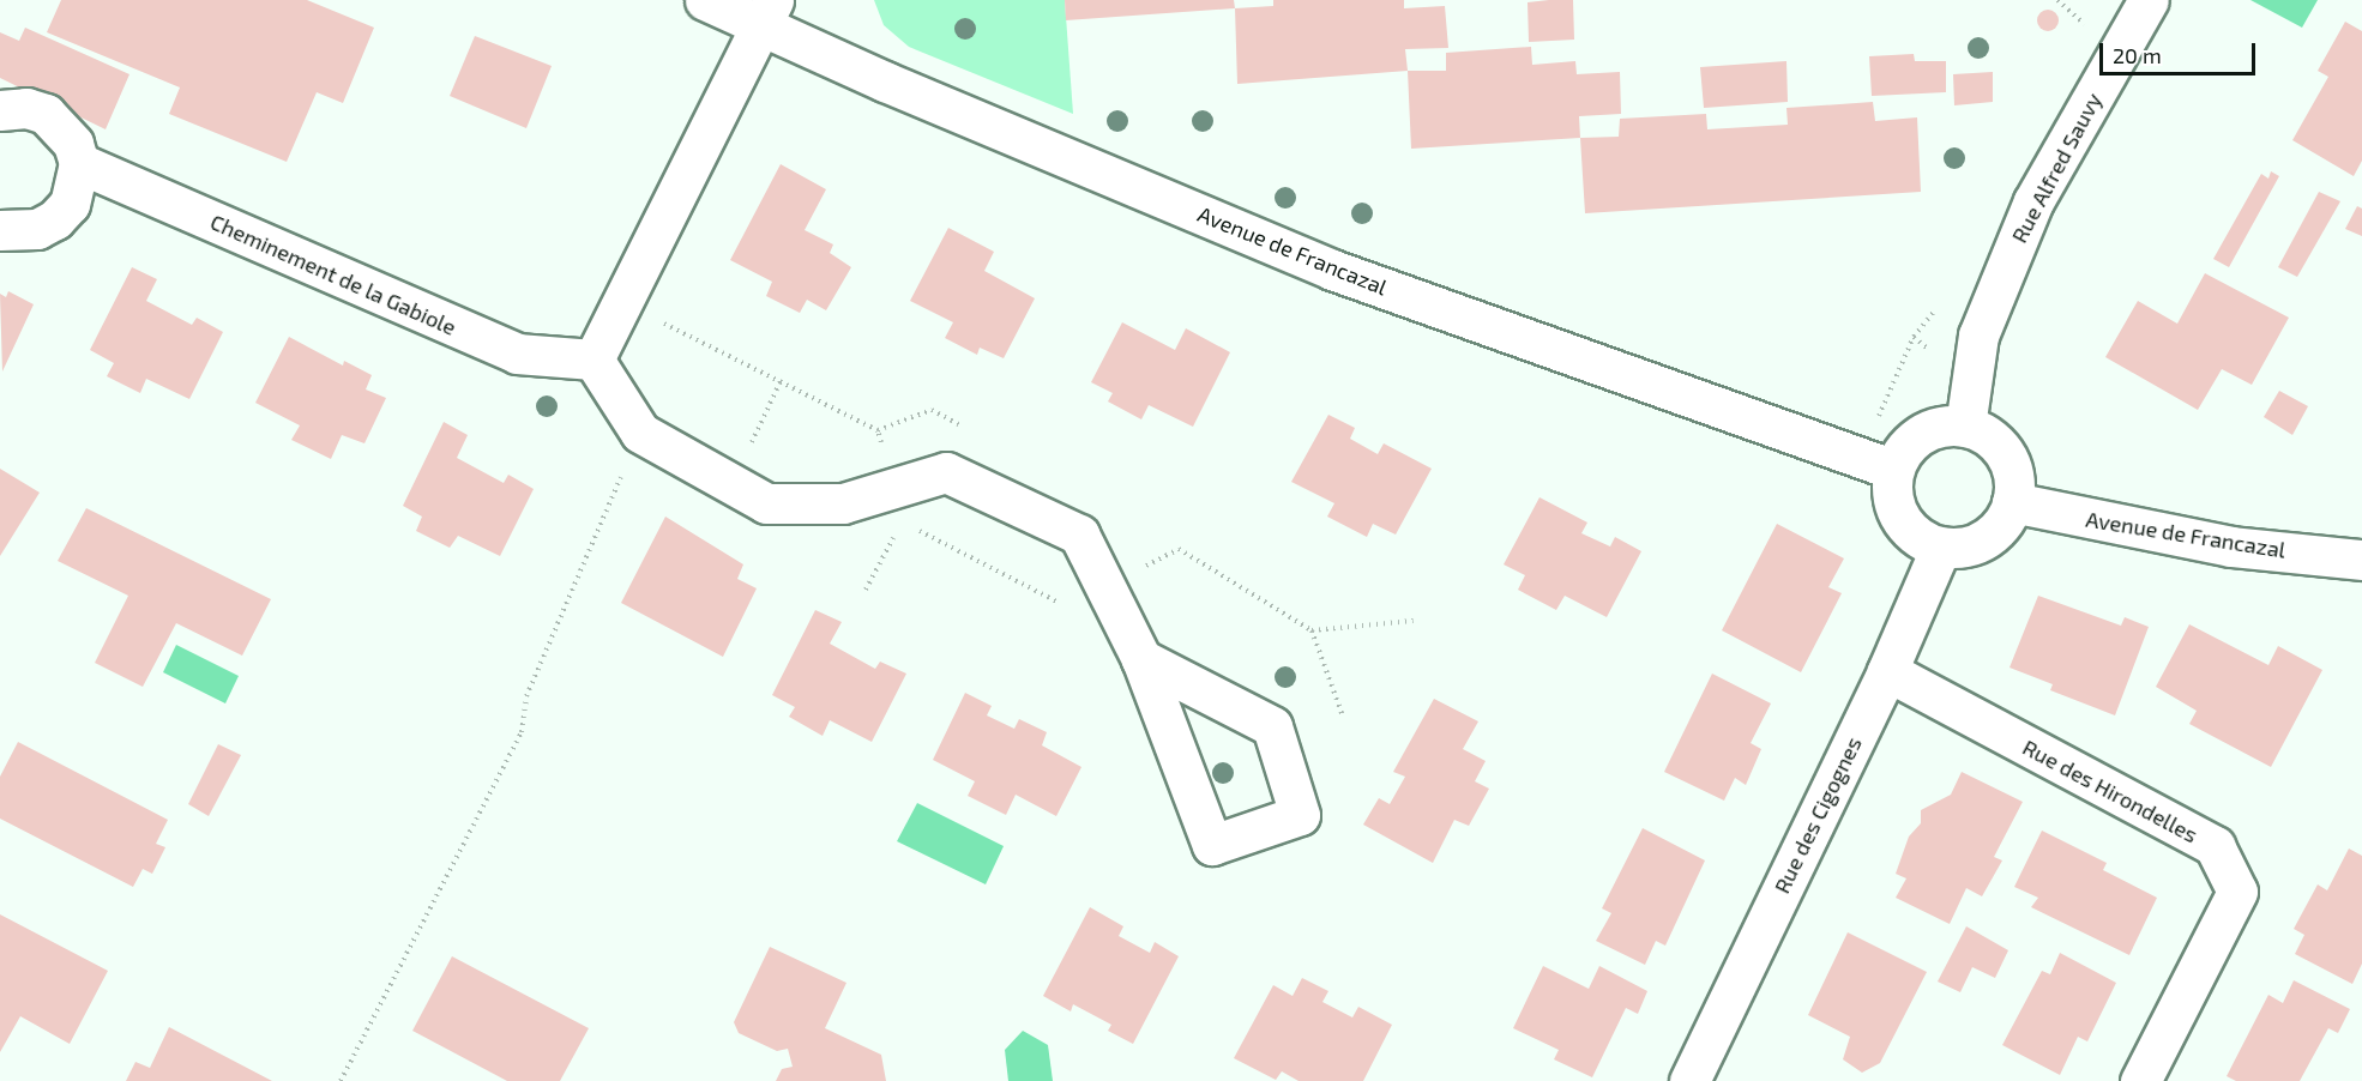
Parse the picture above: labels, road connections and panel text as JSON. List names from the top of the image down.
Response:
{
  "streets": {
    "street": [
      "Rue Alfred Sauvy",
      "Avenue de Francazal",
      "Cheminement de la Gabiole",
      "Rue des Hirondelles",
      "Rue des Cigognes"
    ]
  },
  "crossings": [
    ["Rue Alfred Sauvy", "Avenue de Francazal"],
    ["Rue Alfred Sauvy", "Rue des Cigognes"],
    ["Avenue de Francazal", "Rue des Cigognes"],
    ["Rue des Hirondelles", "Rue des Cigognes"]
  ],
  "scale_bar": "20 m"
}
